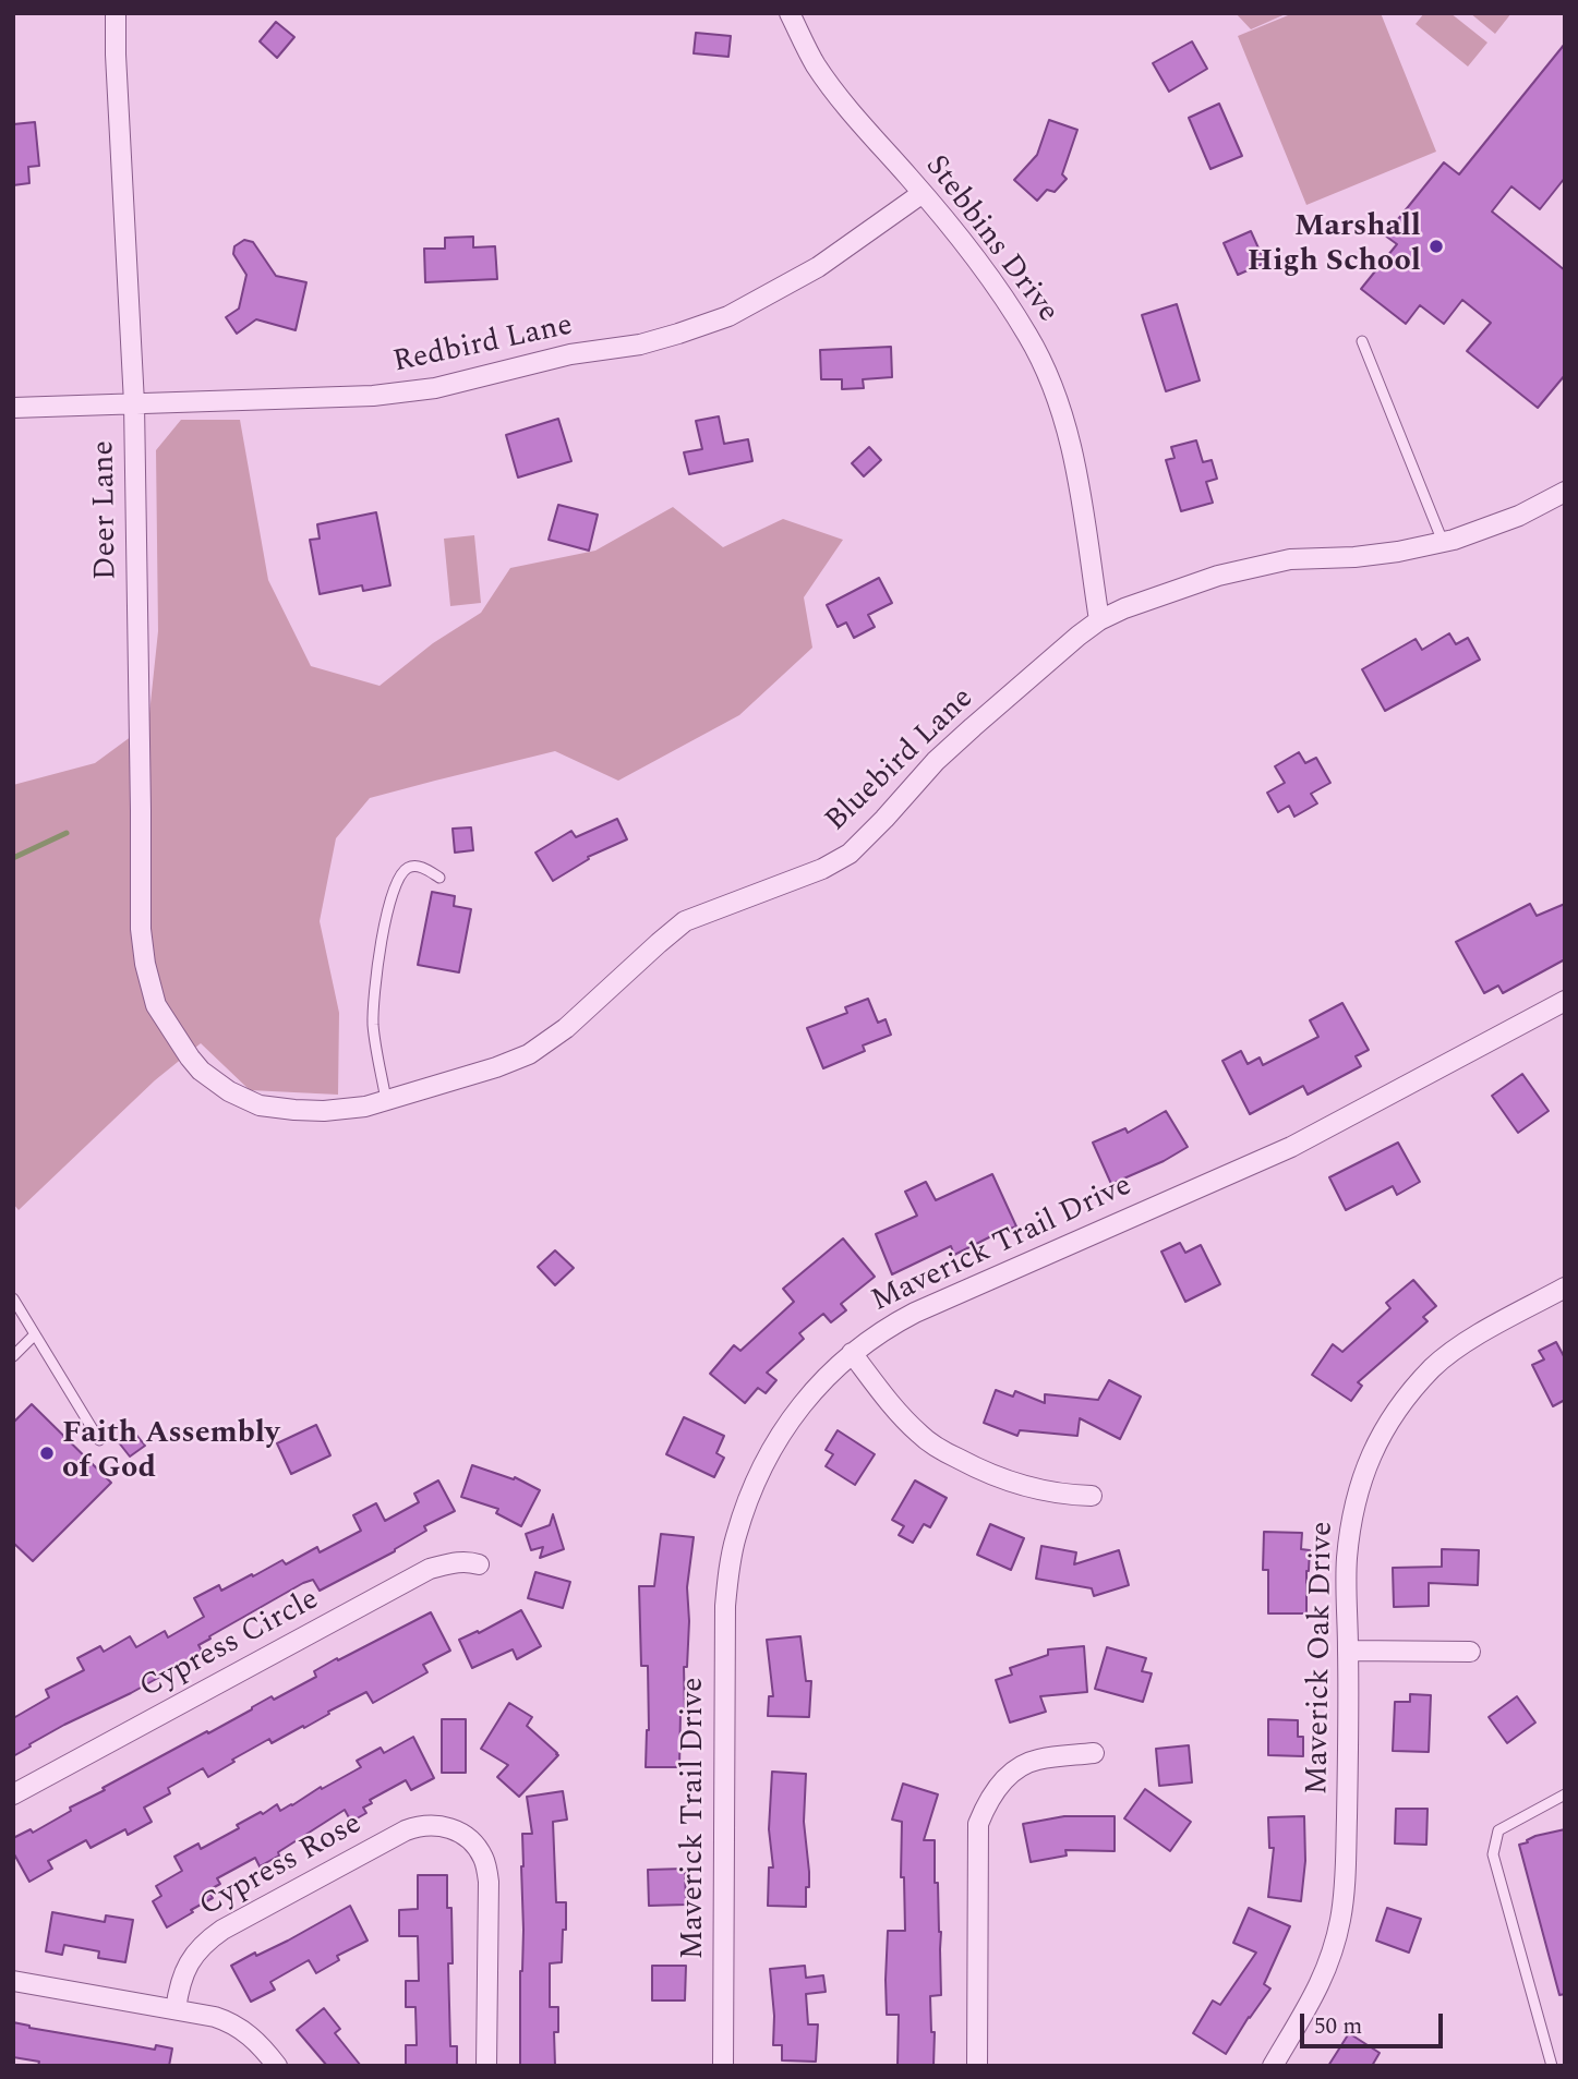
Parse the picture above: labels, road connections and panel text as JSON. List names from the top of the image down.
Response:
{
  "streets": {
    "street": [
      "Stebbins Drive",
      "Redbird Lane",
      "Deer Lane",
      "Bluebird Lane",
      "Maverick Trail Drive",
      "Cypress Circle",
      "Maverick Oak Drive",
      "Cypress Rose"
    ]
  },
  "crossings": [
    ["Stebbins Drive", "Redbird Lane"],
    ["Stebbins Drive", "Bluebird Lane"],
    ["Redbird Lane", "Deer Lane"],
    ["Deer Lane", "Bluebird Lane"]
  ],
  "places": ["Marshall High School", "Faith Assembly of God"],
  "scale_bar": "50 m"
}
